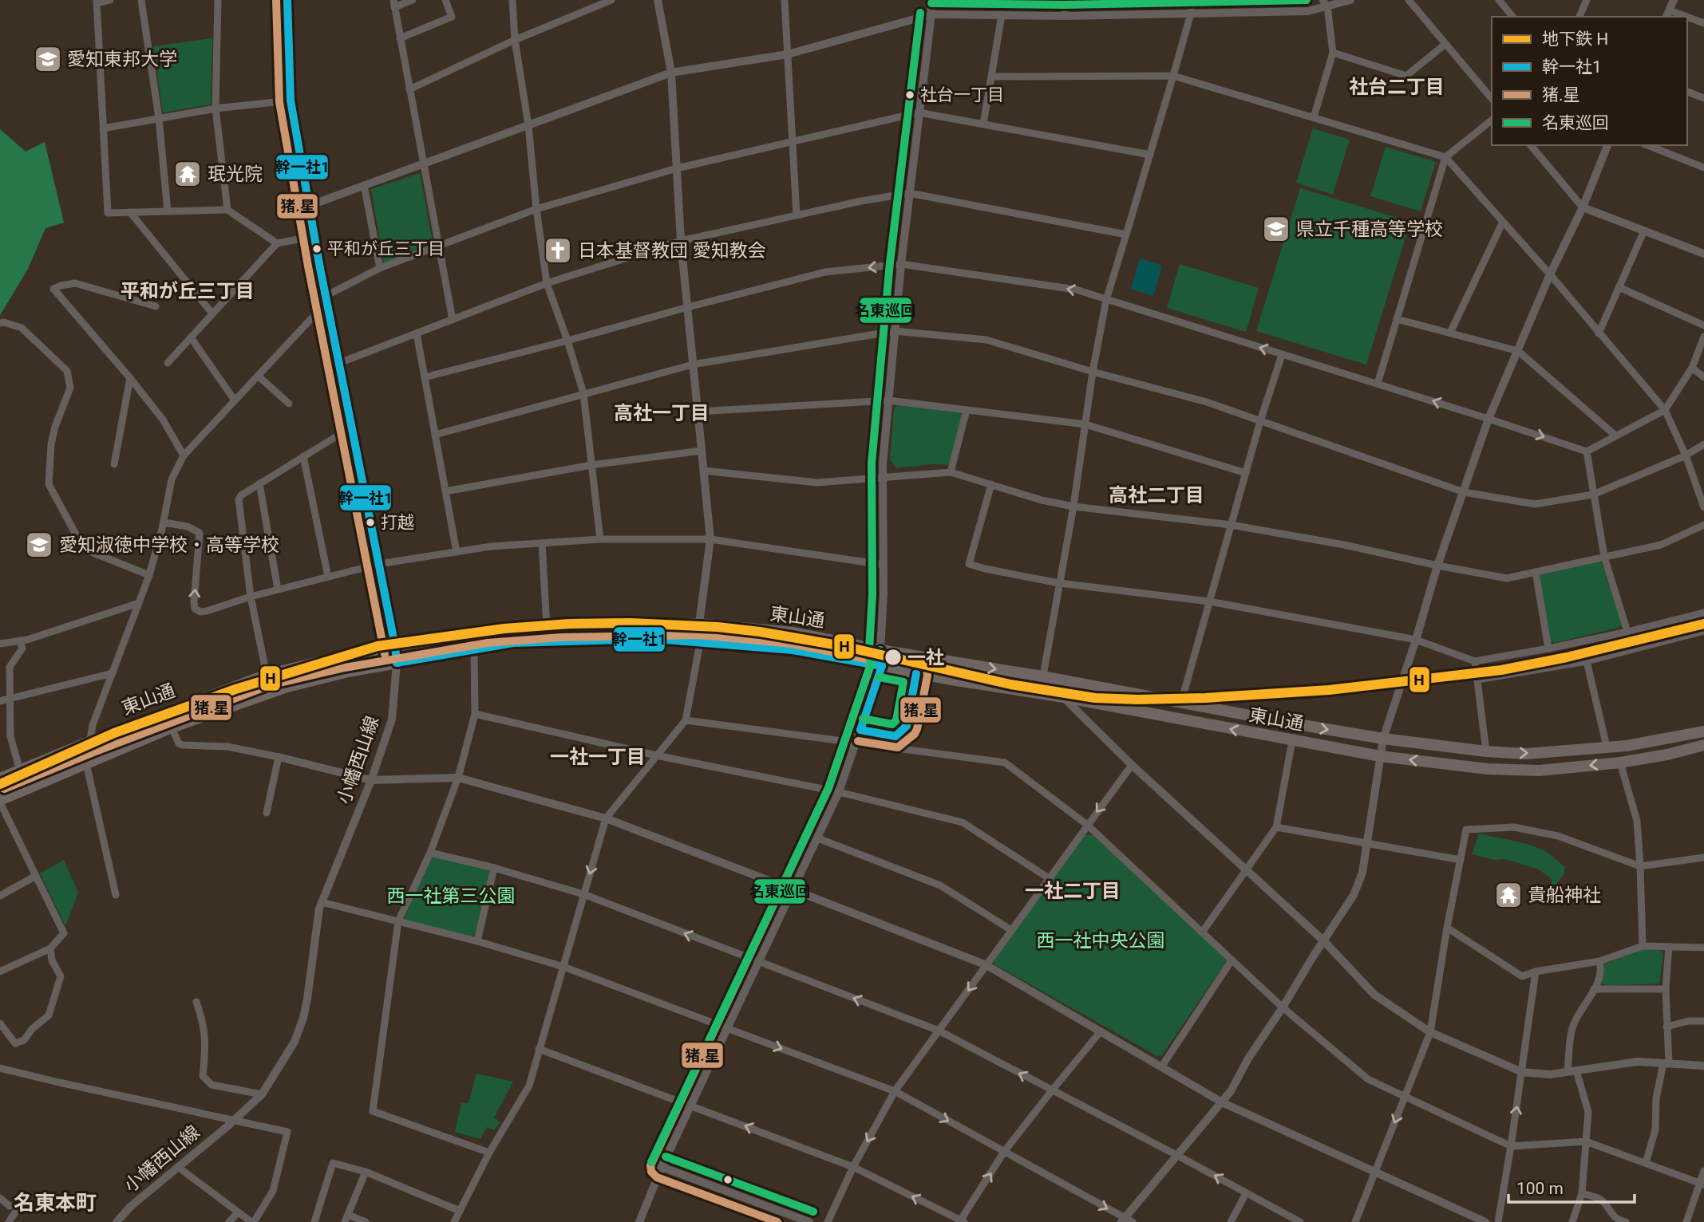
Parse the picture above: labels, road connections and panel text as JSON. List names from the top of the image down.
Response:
{
  "streets": {
    "main road": ["東山通"],
    "street": ["小幡西山線"]
  },
  "crossings": [
    ["東山通", "小幡西山線"]
  ],
  "districts": [
    "社台二丁目",
    "平和が丘三丁目",
    "高社一丁目",
    "高社二丁目",
    "一社一丁目",
    "一社二丁目",
    "名東本町"
  ],
  "parks": ["西一社第三公園", "西一社中央公園"],
  "places": {
    "school or university": ["愛知東邦大学", "県立千種高等学校", "愛知淑徳中学校・高等学校"],
    "other": [
      "社台一丁目",
      "平和が丘三丁目",
      "打越",
      "一社"
    ],
    "temple": ["珉光院", "貴船神社"],
    "church": ["日本基督教団 愛知教会"]
  },
  "lines": [
    "transit line 幹一社1",
    "transit line 猪.星",
    "transit line 名東巡回",
    "metro line H"
  ],
  "legend": [
    "地下鉄 H",
    "幹一社1",
    "猪.星",
    "名東巡回"
  ],
  "scale_bar": "100 m"
}
